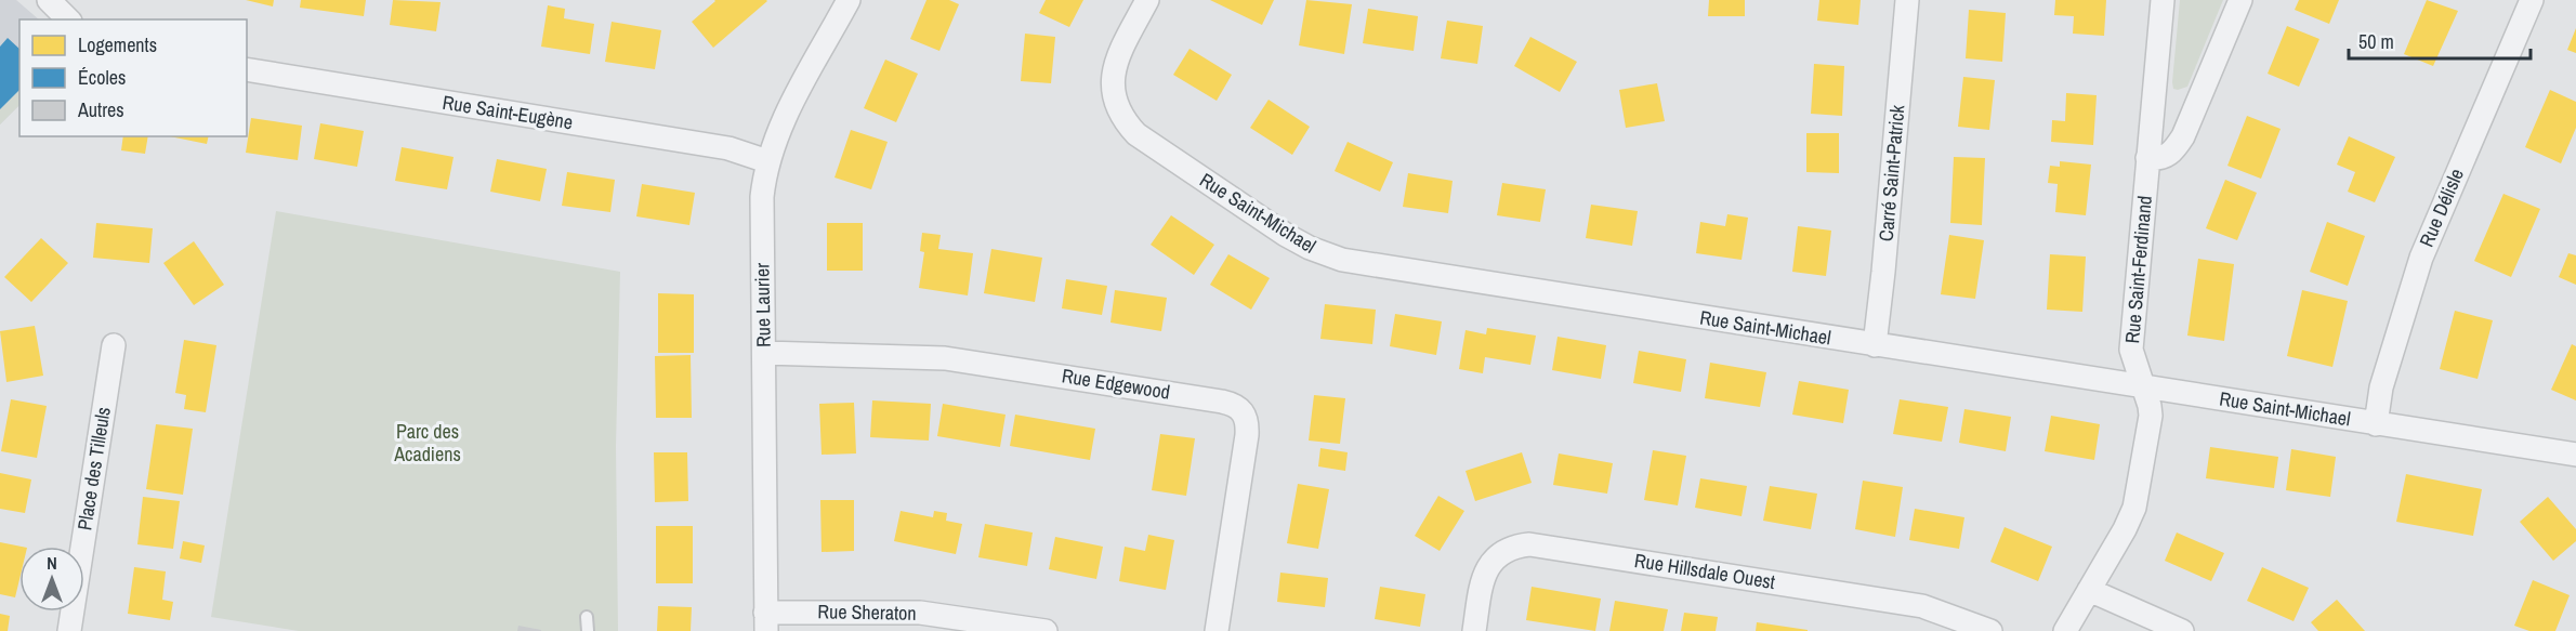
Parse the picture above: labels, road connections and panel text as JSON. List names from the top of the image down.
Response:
{
  "streets": {
    "street": [
      "Rue Saint-Eugène",
      "Carré Saint-Patrick",
      "Rue Délisle",
      "Rue Saint-Michael",
      "Rue Saint-Ferdinand",
      "Rue Laurier",
      "Rue Edgewood",
      "Place des Tilleuls",
      "Rue Hillsdale Ouest",
      "Rue Sheraton"
    ]
  },
  "crossings": [
    ["Rue Saint-Eugène", "Rue Laurier"],
    ["Carré Saint-Patrick", "Rue Saint-Michael"],
    ["Rue Délisle", "Rue Saint-Michael"],
    ["Rue Saint-Michael", "Rue Saint-Ferdinand"],
    ["Rue Laurier", "Rue Edgewood"],
    ["Rue Laurier", "Rue Sheraton"]
  ],
  "parks": ["Parc des Acadiens"],
  "legend": ["Logements", "Écoles", "Autres"],
  "scale_bar": "50 m",
  "north": "top"
}
